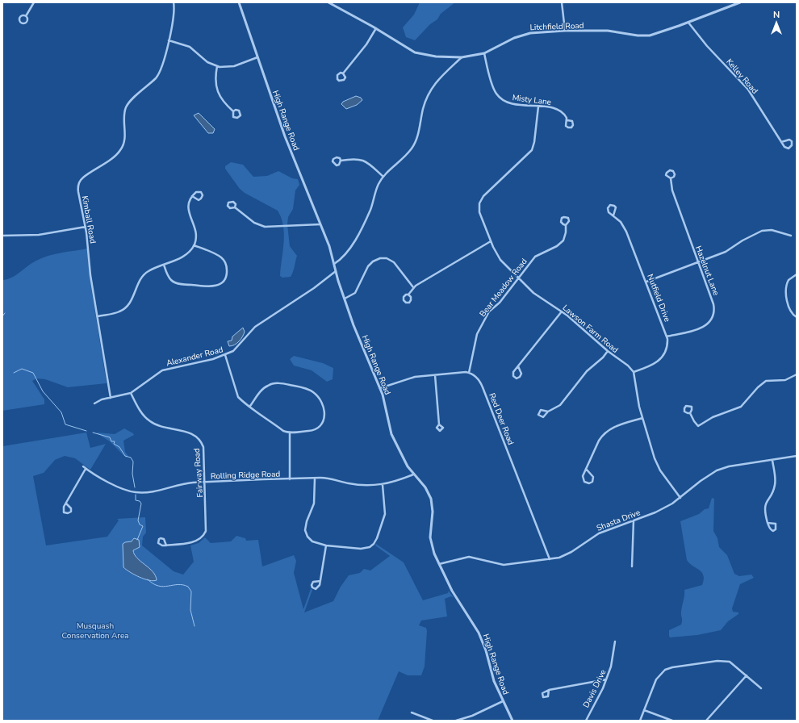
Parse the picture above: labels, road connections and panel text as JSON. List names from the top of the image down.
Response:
{
  "streets": {
    "street": [
      "Litchfield Road",
      "Kelley Road",
      "Misty Lane",
      "High Range Road",
      "Kimball Road",
      "Hazelnut Lane",
      "Bear Meadow Road",
      "Nutfield Drive",
      "Lawson Farm Road",
      "Alexander Road",
      "Red Deer Road",
      "Fairway Road",
      "Rolling Ridge Road",
      "Shasta Drive",
      "Davis Drive"
    ]
  },
  "crossings": [
    ["Litchfield Road", "Kelley Road"],
    ["Litchfield Road", "Misty Lane"],
    ["Misty Lane", "Lawson Farm Road"],
    ["High Range Road", "Alexander Road"],
    ["High Range Road", "Rolling Ridge Road"],
    ["High Range Road", "Shasta Drive"],
    ["Kimball Road", "Alexander Road"],
    ["Hazelnut Lane", "Nutfield Drive"],
    ["Bear Meadow Road", "Lawson Farm Road"],
    ["Bear Meadow Road", "Red Deer Road"],
    ["Nutfield Drive", "Lawson Farm Road"],
    ["Alexander Road", "Fairway Road"],
    ["Red Deer Road", "Shasta Drive"],
    ["Fairway Road", "Rolling Ridge Road"]
  ],
  "parks": ["Musquash Conservation Area"],
  "north": "top"
}
